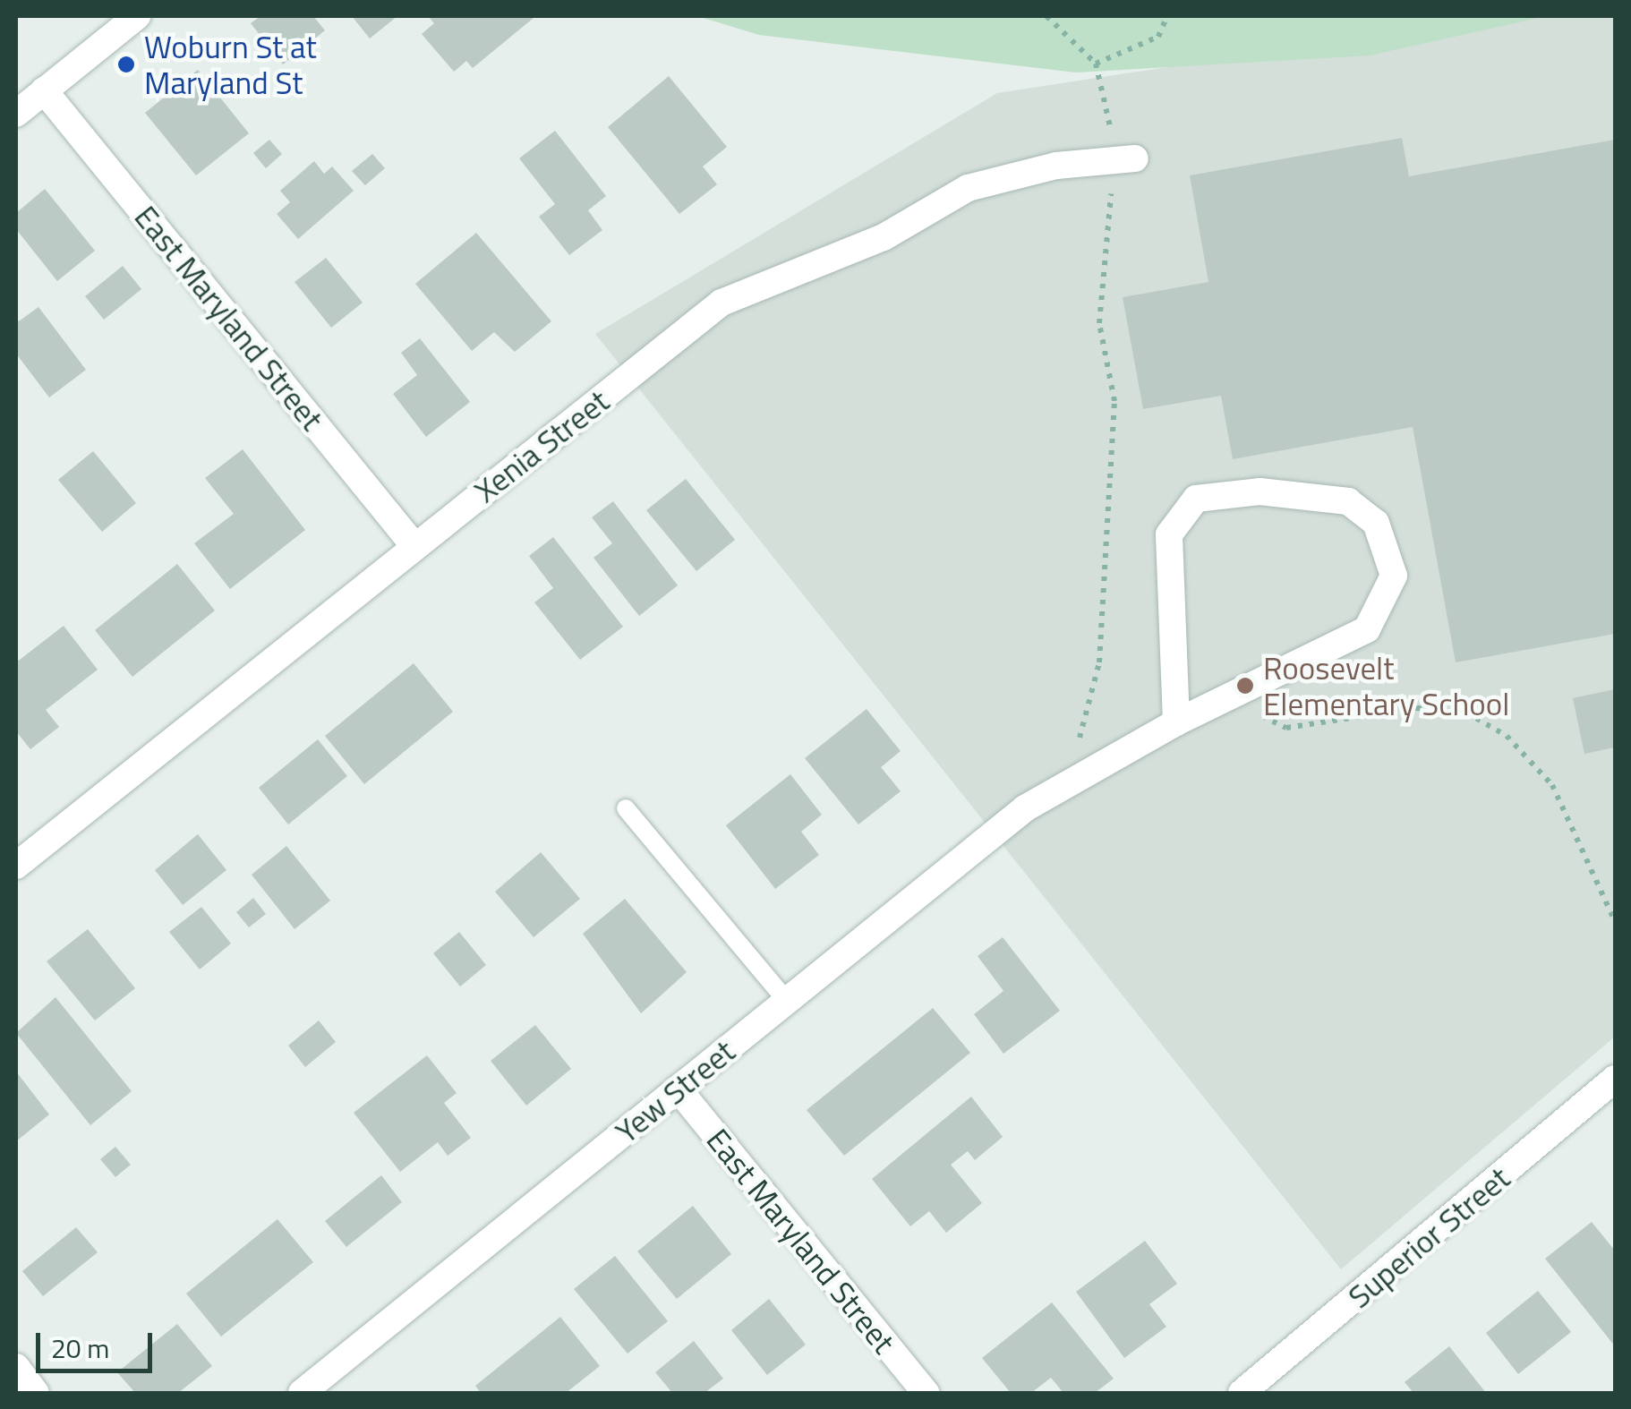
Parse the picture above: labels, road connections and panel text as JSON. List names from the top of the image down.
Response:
{
  "streets": {
    "street": [
      "East Maryland Street",
      "Xenia Street",
      "Yew Street",
      "Superior Street"
    ]
  },
  "crossings": [
    ["East Maryland Street", "Xenia Street"],
    ["East Maryland Street", "Yew Street"]
  ],
  "places": ["Woburn St at Maryland St", "Roosevelt Elementary School"],
  "scale_bar": "20 m"
}
